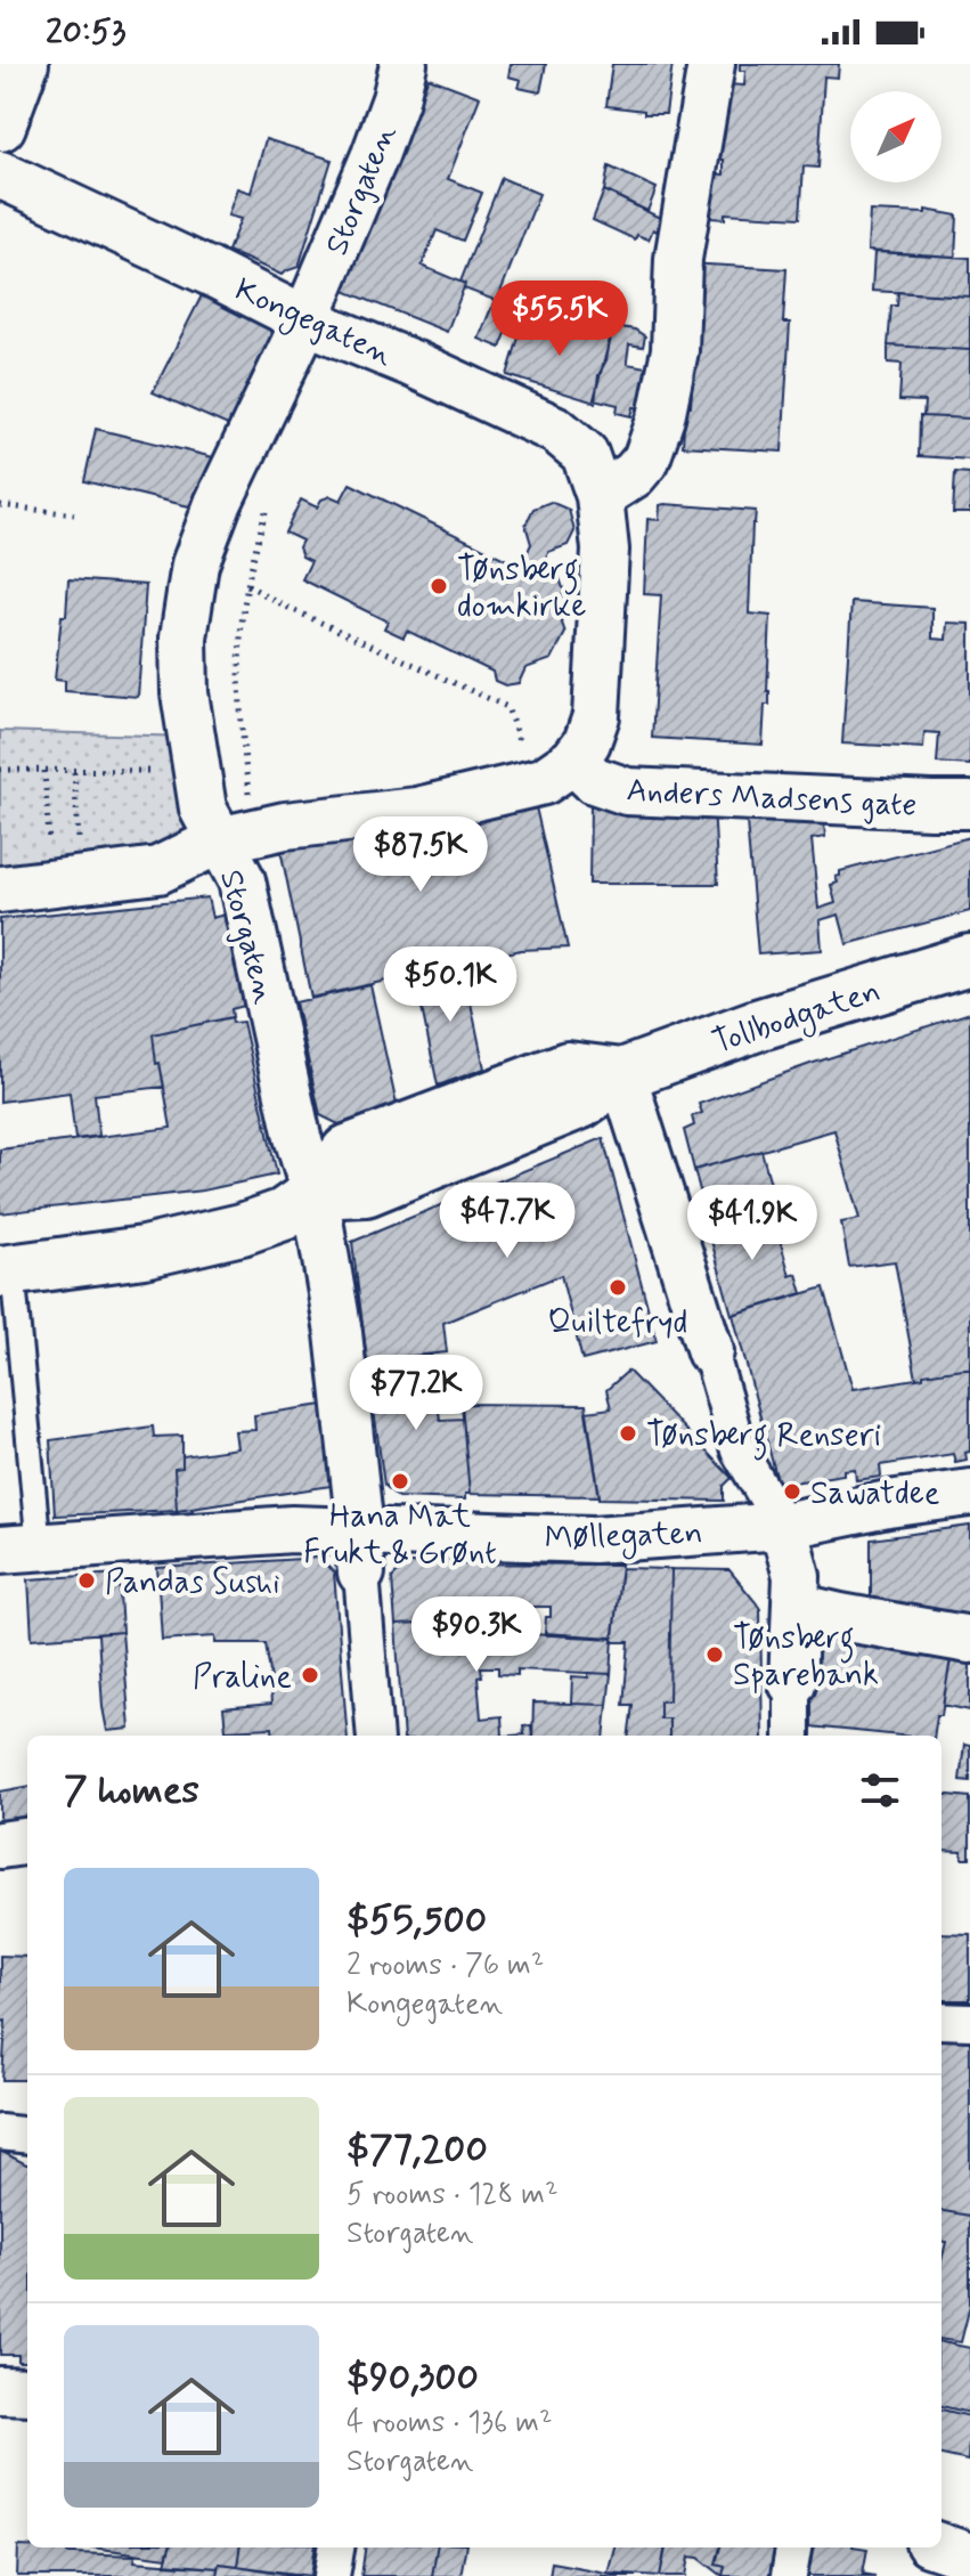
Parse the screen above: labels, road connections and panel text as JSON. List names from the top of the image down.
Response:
{
  "streets": {
    "main road": ["Tollbodgaten"],
    "street": [
      "Storgaten",
      "Kongegaten",
      "Anders Madsens gate",
      "Møllegaten"
    ]
  },
  "crossings": [
    ["Storgaten", "Kongegaten"],
    ["Storgaten", "Tollbodgaten"],
    ["Storgaten", "Møllegaten"],
    ["Kongegaten", "Anders Madsens gate"]
  ],
  "places": [
    "Tønsberg domkirke",
    "Quiltefryd",
    "Tønsberg Renseri",
    "Hana Mat Frukt & Grønt",
    "Sawatdee",
    "Pandas Sushi",
    "Tønsberg Sparebank",
    "Praline"
  ],
  "north": "top right",
  "page": {
    "status": "20:53",
    "price": [
      "$55.5K",
      "$87.5K",
      "$50.1K",
      "$47.7K",
      "$41.9K",
      "$77.2K",
      "$90.3K"
    ],
    "heading": "7 homes",
    "list": [
      {
        "name": "$55,500",
        "note": "2 rooms · 76 m² · Kongegaten"
      },
      {
        "name": "$77,200",
        "note": "5 rooms · 128 m² · Storgaten"
      },
      {
        "name": "$90,300",
        "note": "4 rooms · 136 m² · Storgaten"
      }
    ]
  }
}
